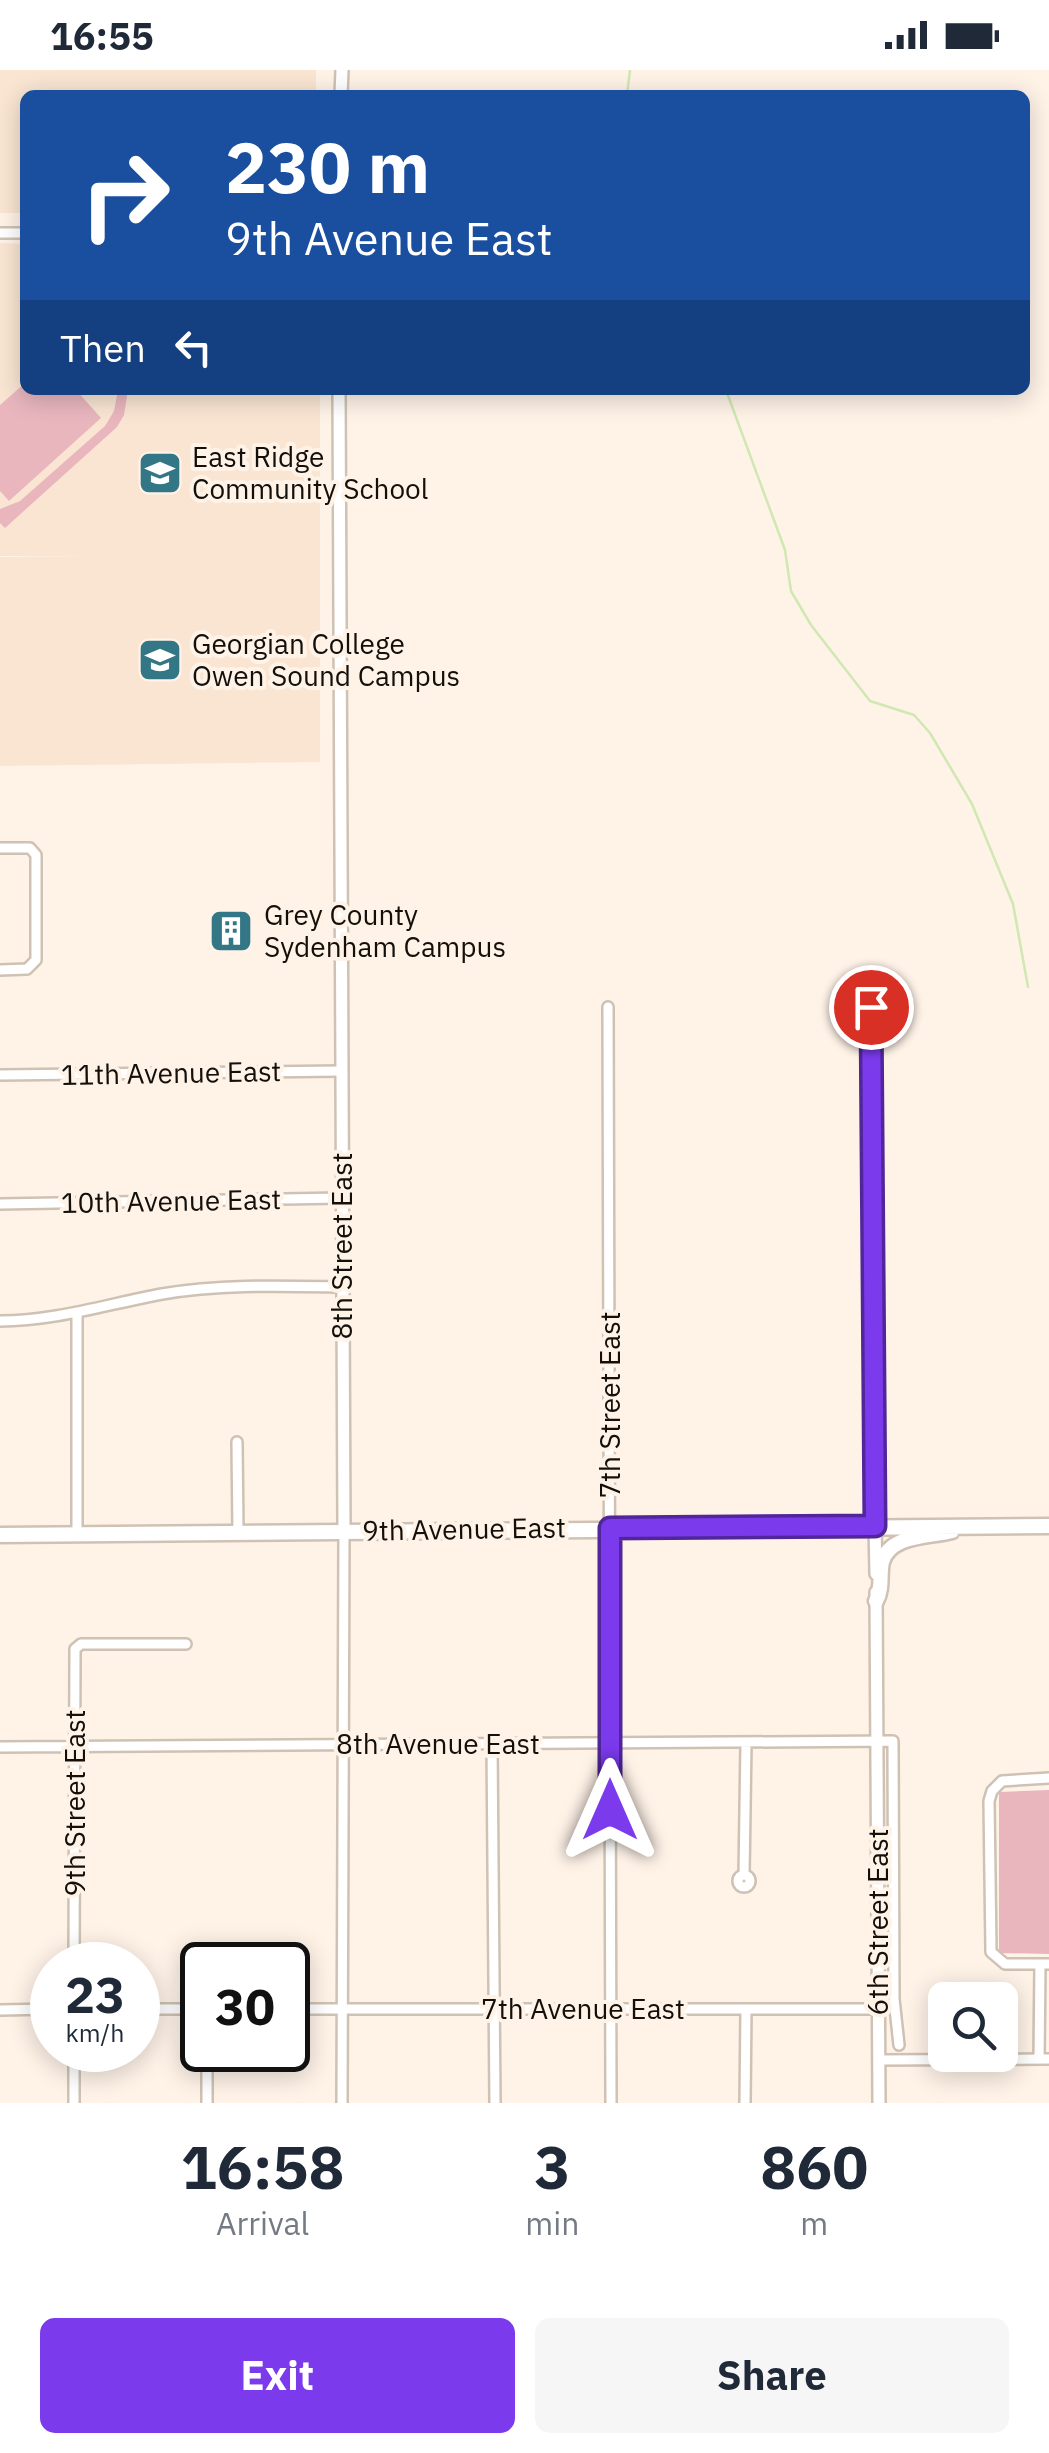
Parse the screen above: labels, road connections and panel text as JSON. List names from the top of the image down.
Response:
{
  "streets": {
    "highway": ["9th Avenue East"],
    "main road": ["8th Street East", "6th Street East"],
    "street": [
      "11th Avenue East",
      "10th Avenue East",
      "7th Street East",
      "8th Avenue East",
      "9th Street East",
      "7th Avenue East"
    ]
  },
  "crossings": [
    ["11th Avenue East", "8th Street East"],
    ["10th Avenue East", "8th Street East"],
    ["8th Street East", "9th Avenue East"],
    ["8th Street East", "8th Avenue East"],
    ["8th Street East", "7th Avenue East"],
    ["7th Street East", "9th Avenue East"],
    ["7th Street East", "8th Avenue East"],
    ["7th Street East", "7th Avenue East"],
    ["9th Avenue East", "6th Street East"],
    ["8th Avenue East", "9th Street East"],
    ["8th Avenue East", "6th Street East"],
    ["6th Street East", "7th Avenue East"]
  ],
  "places": {
    "school or university": ["East Ridge Community School", "Georgian College Owen Sound Campus"],
    "building": ["Grey County Sydenham Campus"]
  },
  "page": {
    "status": "16:55",
    "turn": ["230 m", "9th Avenue East"],
    "then": "Then",
    "speed": "23 km/h",
    "limit": "30",
    "eta": [
      "16:58",
      "Arrival",
      "3",
      "min",
      "860",
      "m"
    ],
    "buttons": ["Exit", "Share"]
  }
}
